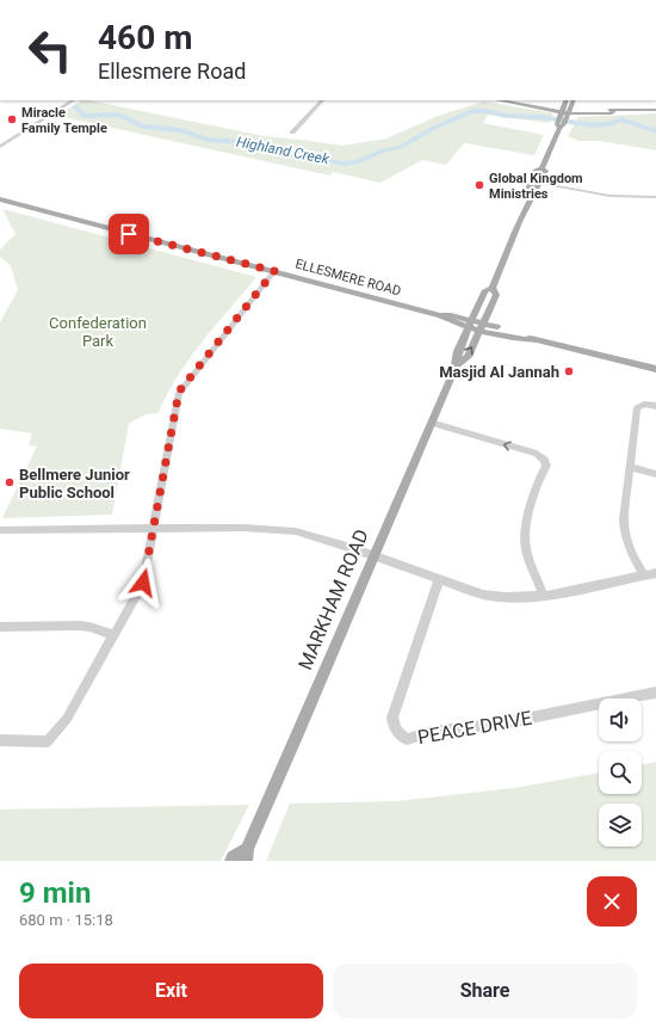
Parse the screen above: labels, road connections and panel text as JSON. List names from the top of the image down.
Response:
{
  "streets": {
    "main road": ["ELLESMERE ROAD", "MARKHAM ROAD"],
    "street": ["PEACE DRIVE"]
  },
  "crossings": [
    ["ELLESMERE ROAD", "MARKHAM ROAD"]
  ],
  "water": ["Highland Creek"],
  "parks": ["Confederation Park"],
  "places": [
    "Miracle Family Temple",
    "Global Kingdom Ministries",
    "Masjid Al Jannah",
    "Bellmere Junior Public School"
  ],
  "page": {
    "turn": ["460 m", "Ellesmere Road"],
    "heading": ["9 min", "680 m · 15:18"],
    "buttons": ["Exit", "Share"]
  }
}
